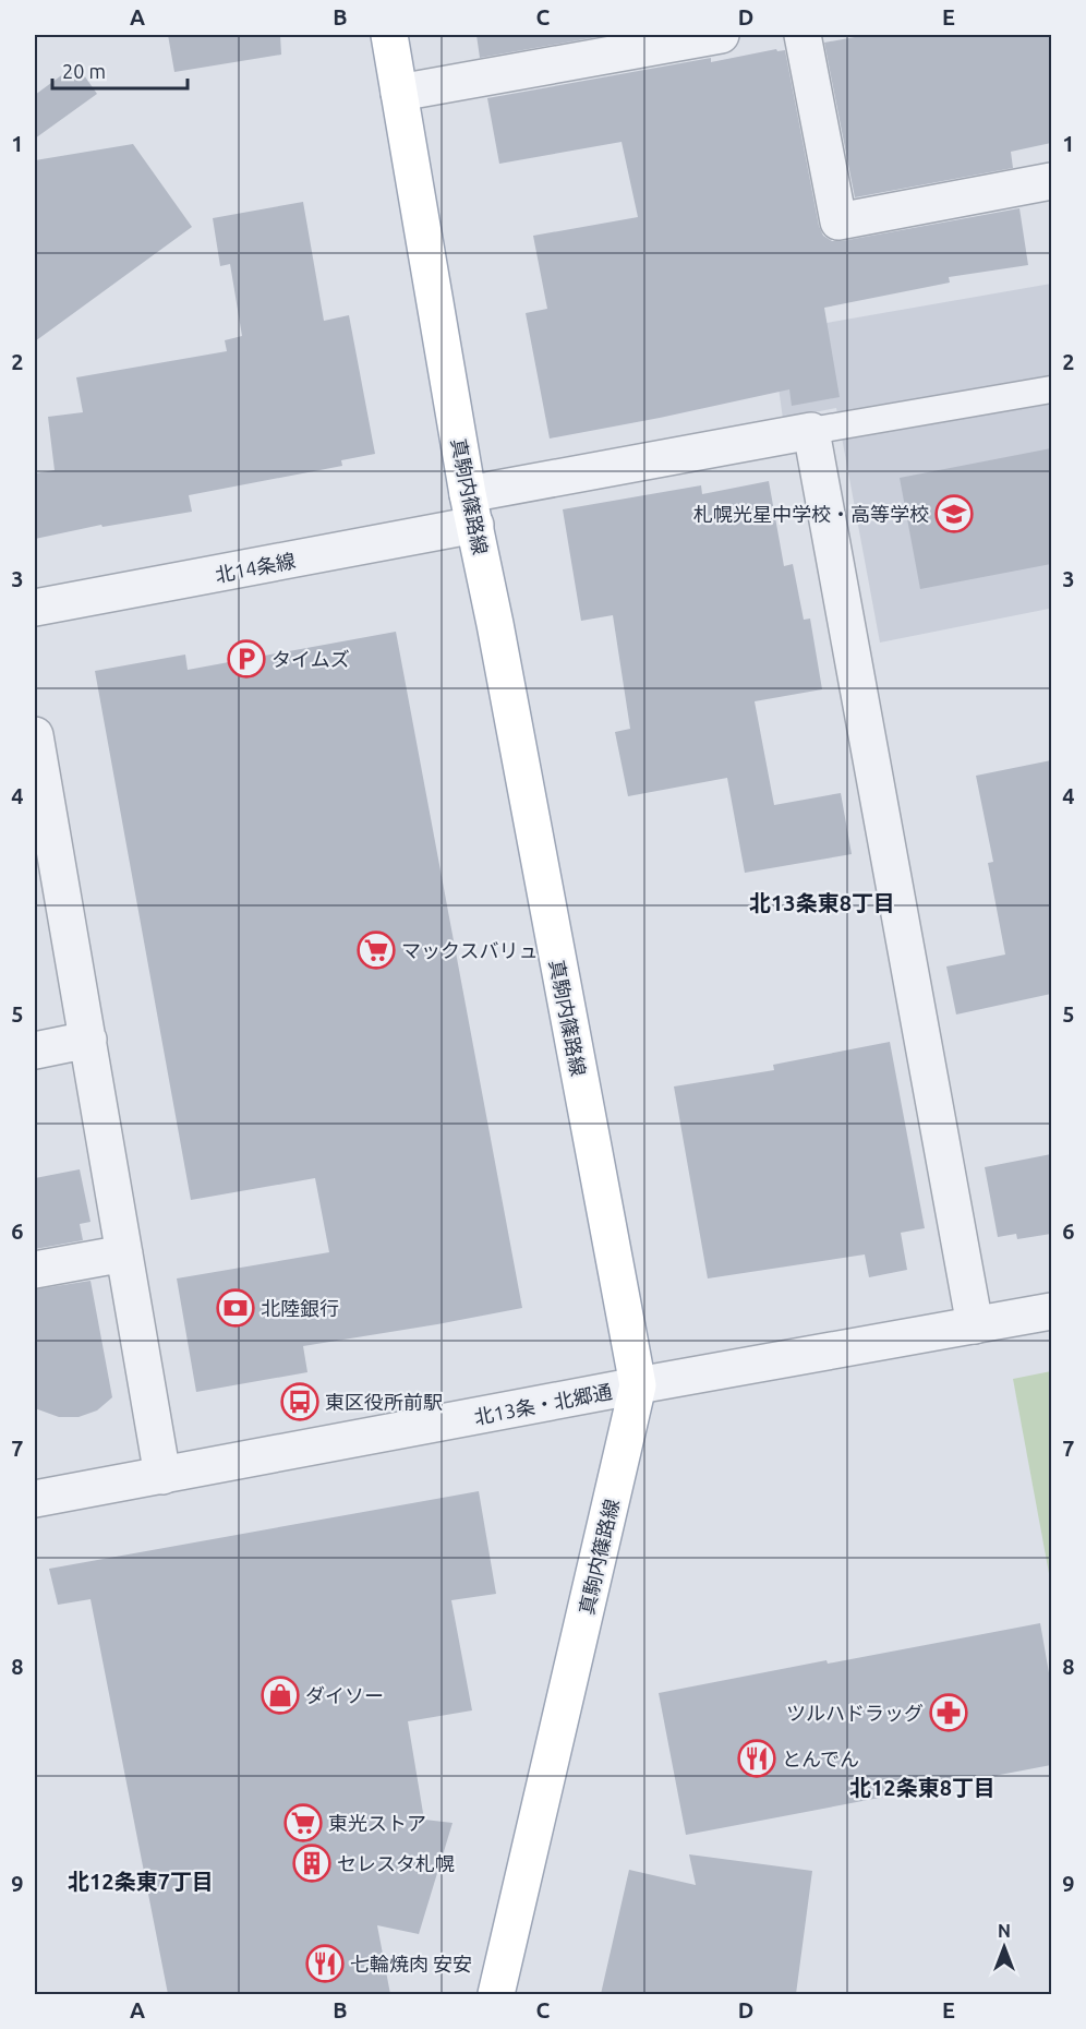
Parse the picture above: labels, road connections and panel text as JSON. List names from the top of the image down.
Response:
{
  "streets": {
    "main road": ["真駒内篠路線"],
    "street": ["北14条線", "北13条・北郷通"]
  },
  "crossings": [
    ["真駒内篠路線", "北14条線"],
    ["真駒内篠路線", "北13条・北郷通"]
  ],
  "districts": ["北13条東8丁目", "北12条東8丁目", "北12条東7丁目"],
  "places": {
    "school or university": ["札幌光星中学校・高等学校"],
    "parking": ["タイムズ"],
    "supermarket": ["マックスバリュ", "東光ストア"],
    "bank": ["北陸銀行"],
    "bus stop": ["東区役所前駅"],
    "shop": ["ダイソー"],
    "pharmacy": ["ツルハドラッグ"],
    "restaurant": ["とんでん", "七輪焼肉 安安"],
    "building": ["セレスタ札幌"]
  },
  "scale_bar": "20 m",
  "north": "top",
  "grid": {
    "columns": [
      "A",
      "B",
      "C",
      "D",
      "E"
    ],
    "rows": [
      "1",
      "2",
      "3",
      "4",
      "5",
      "6",
      "7",
      "8",
      "9"
    ]
  }
}
